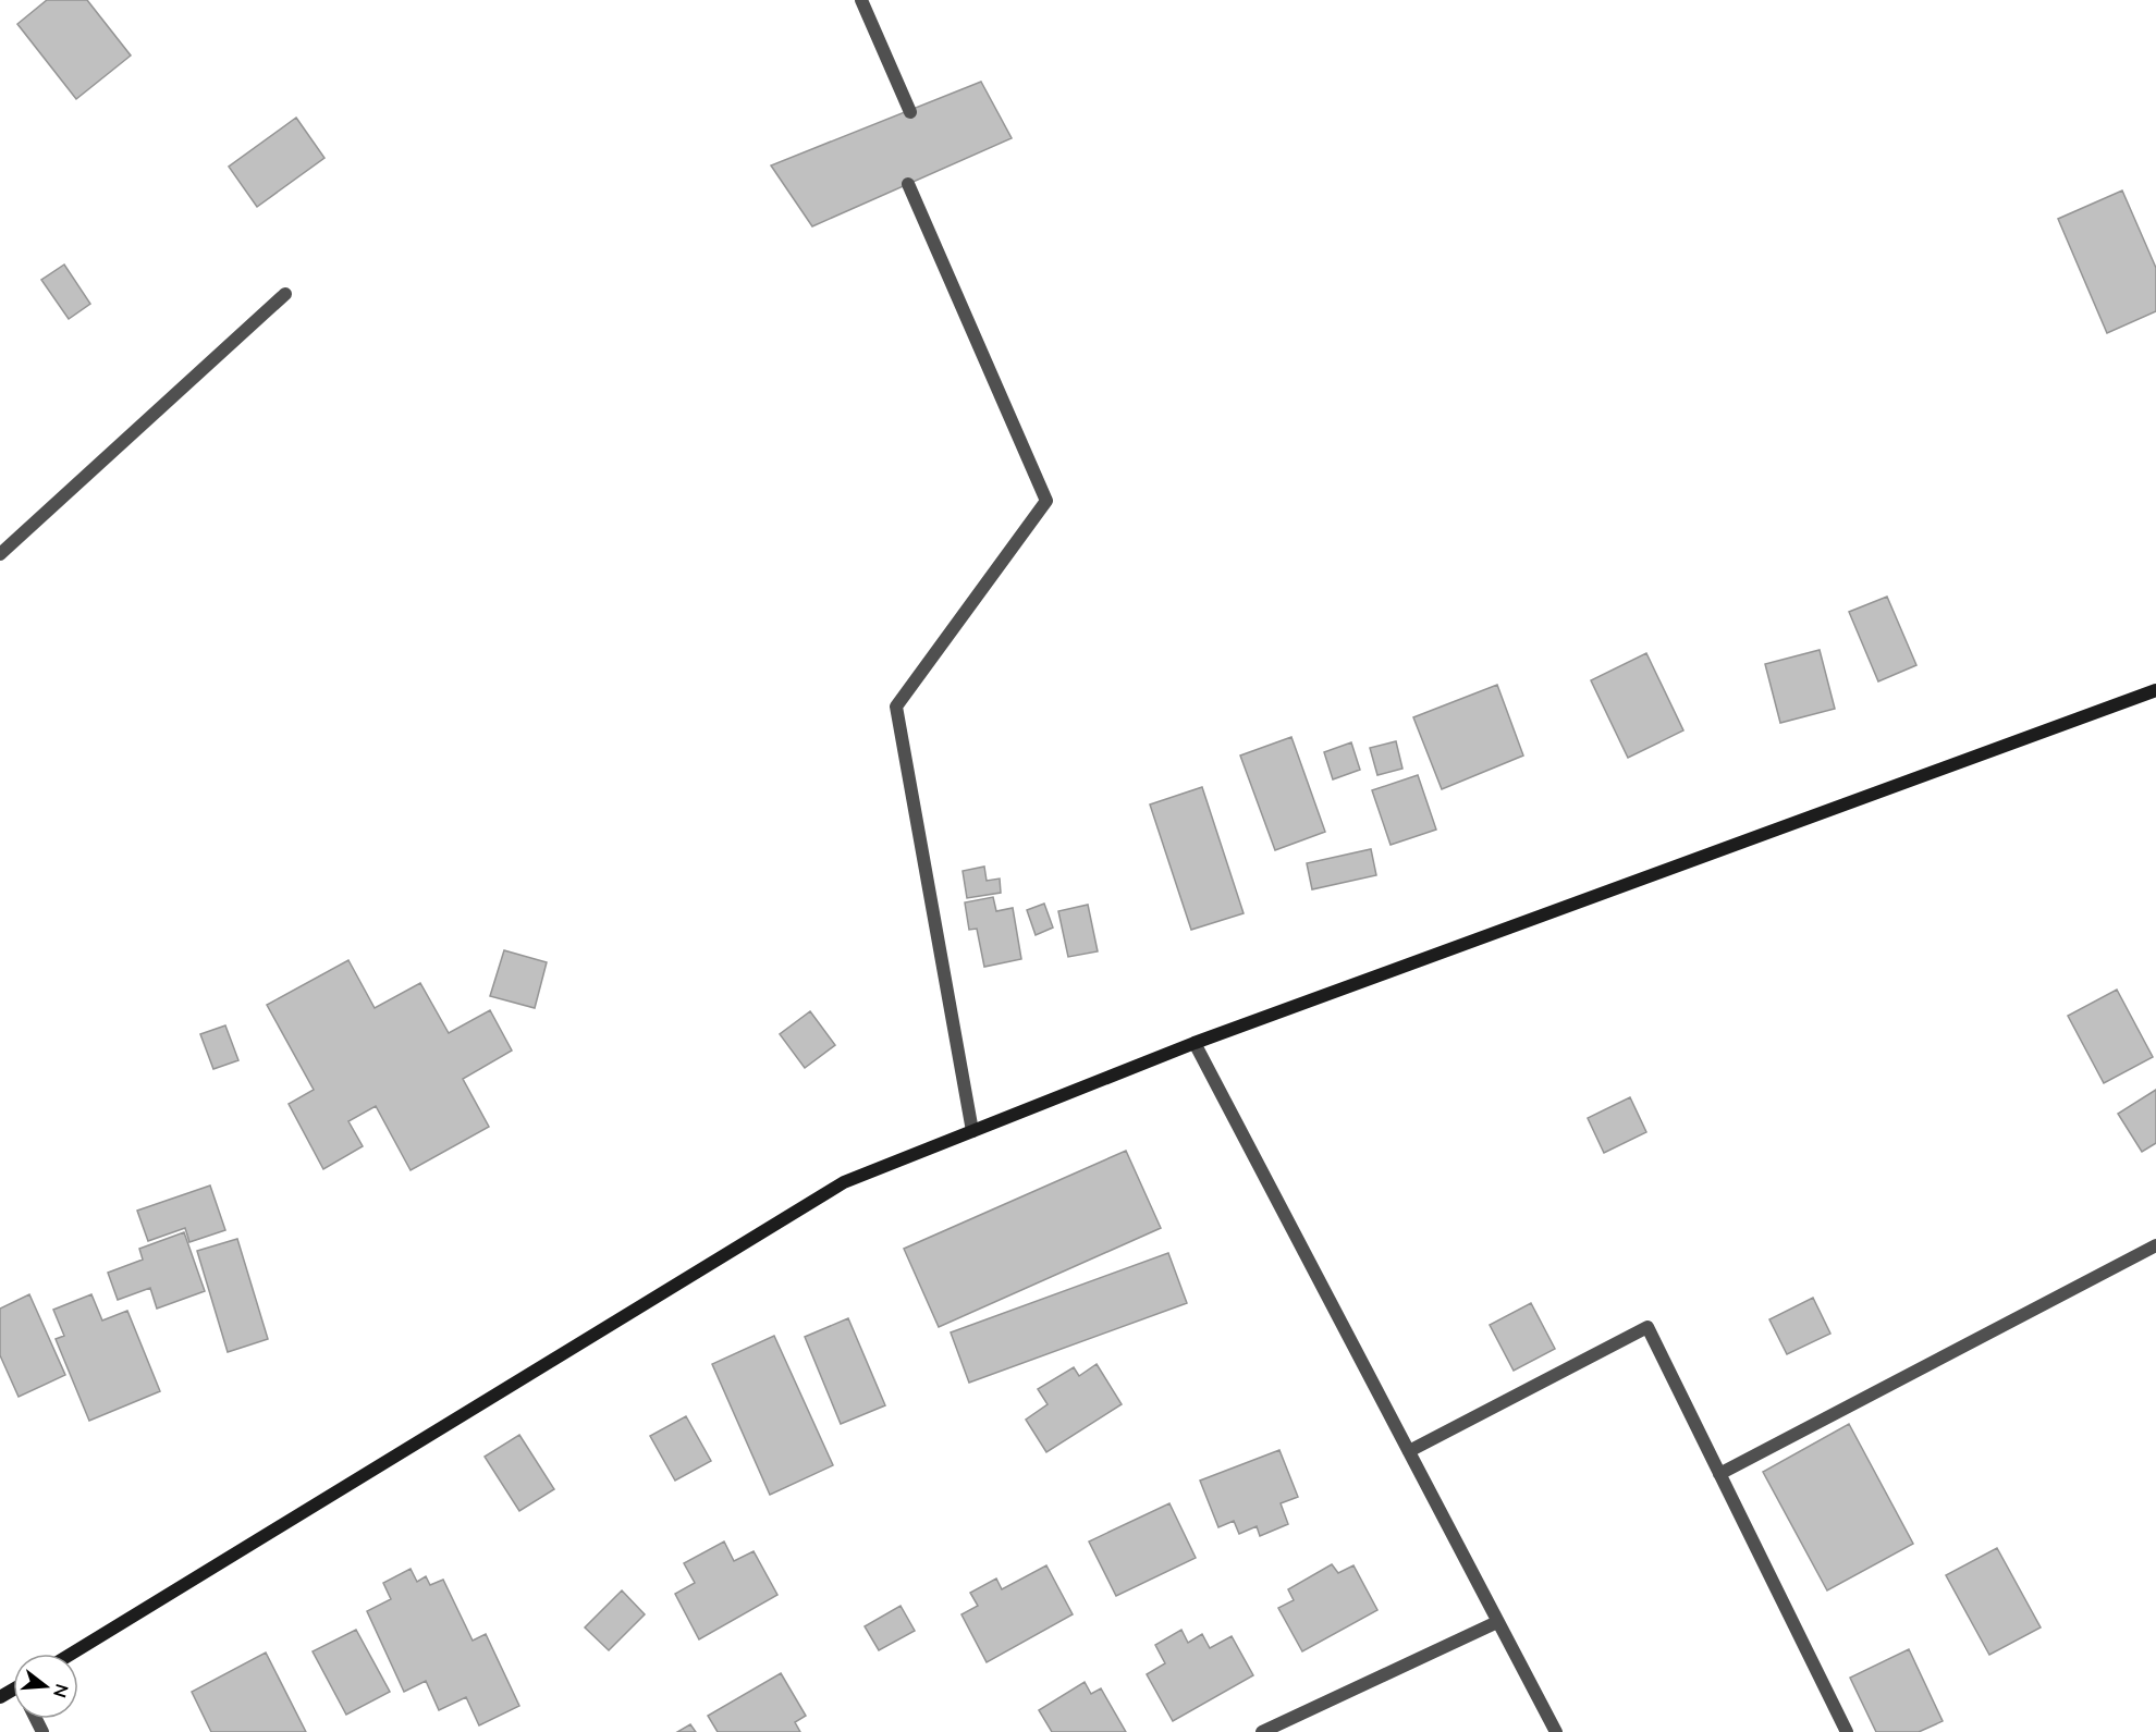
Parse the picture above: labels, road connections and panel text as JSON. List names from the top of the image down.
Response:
{
  "north": "right"
}
